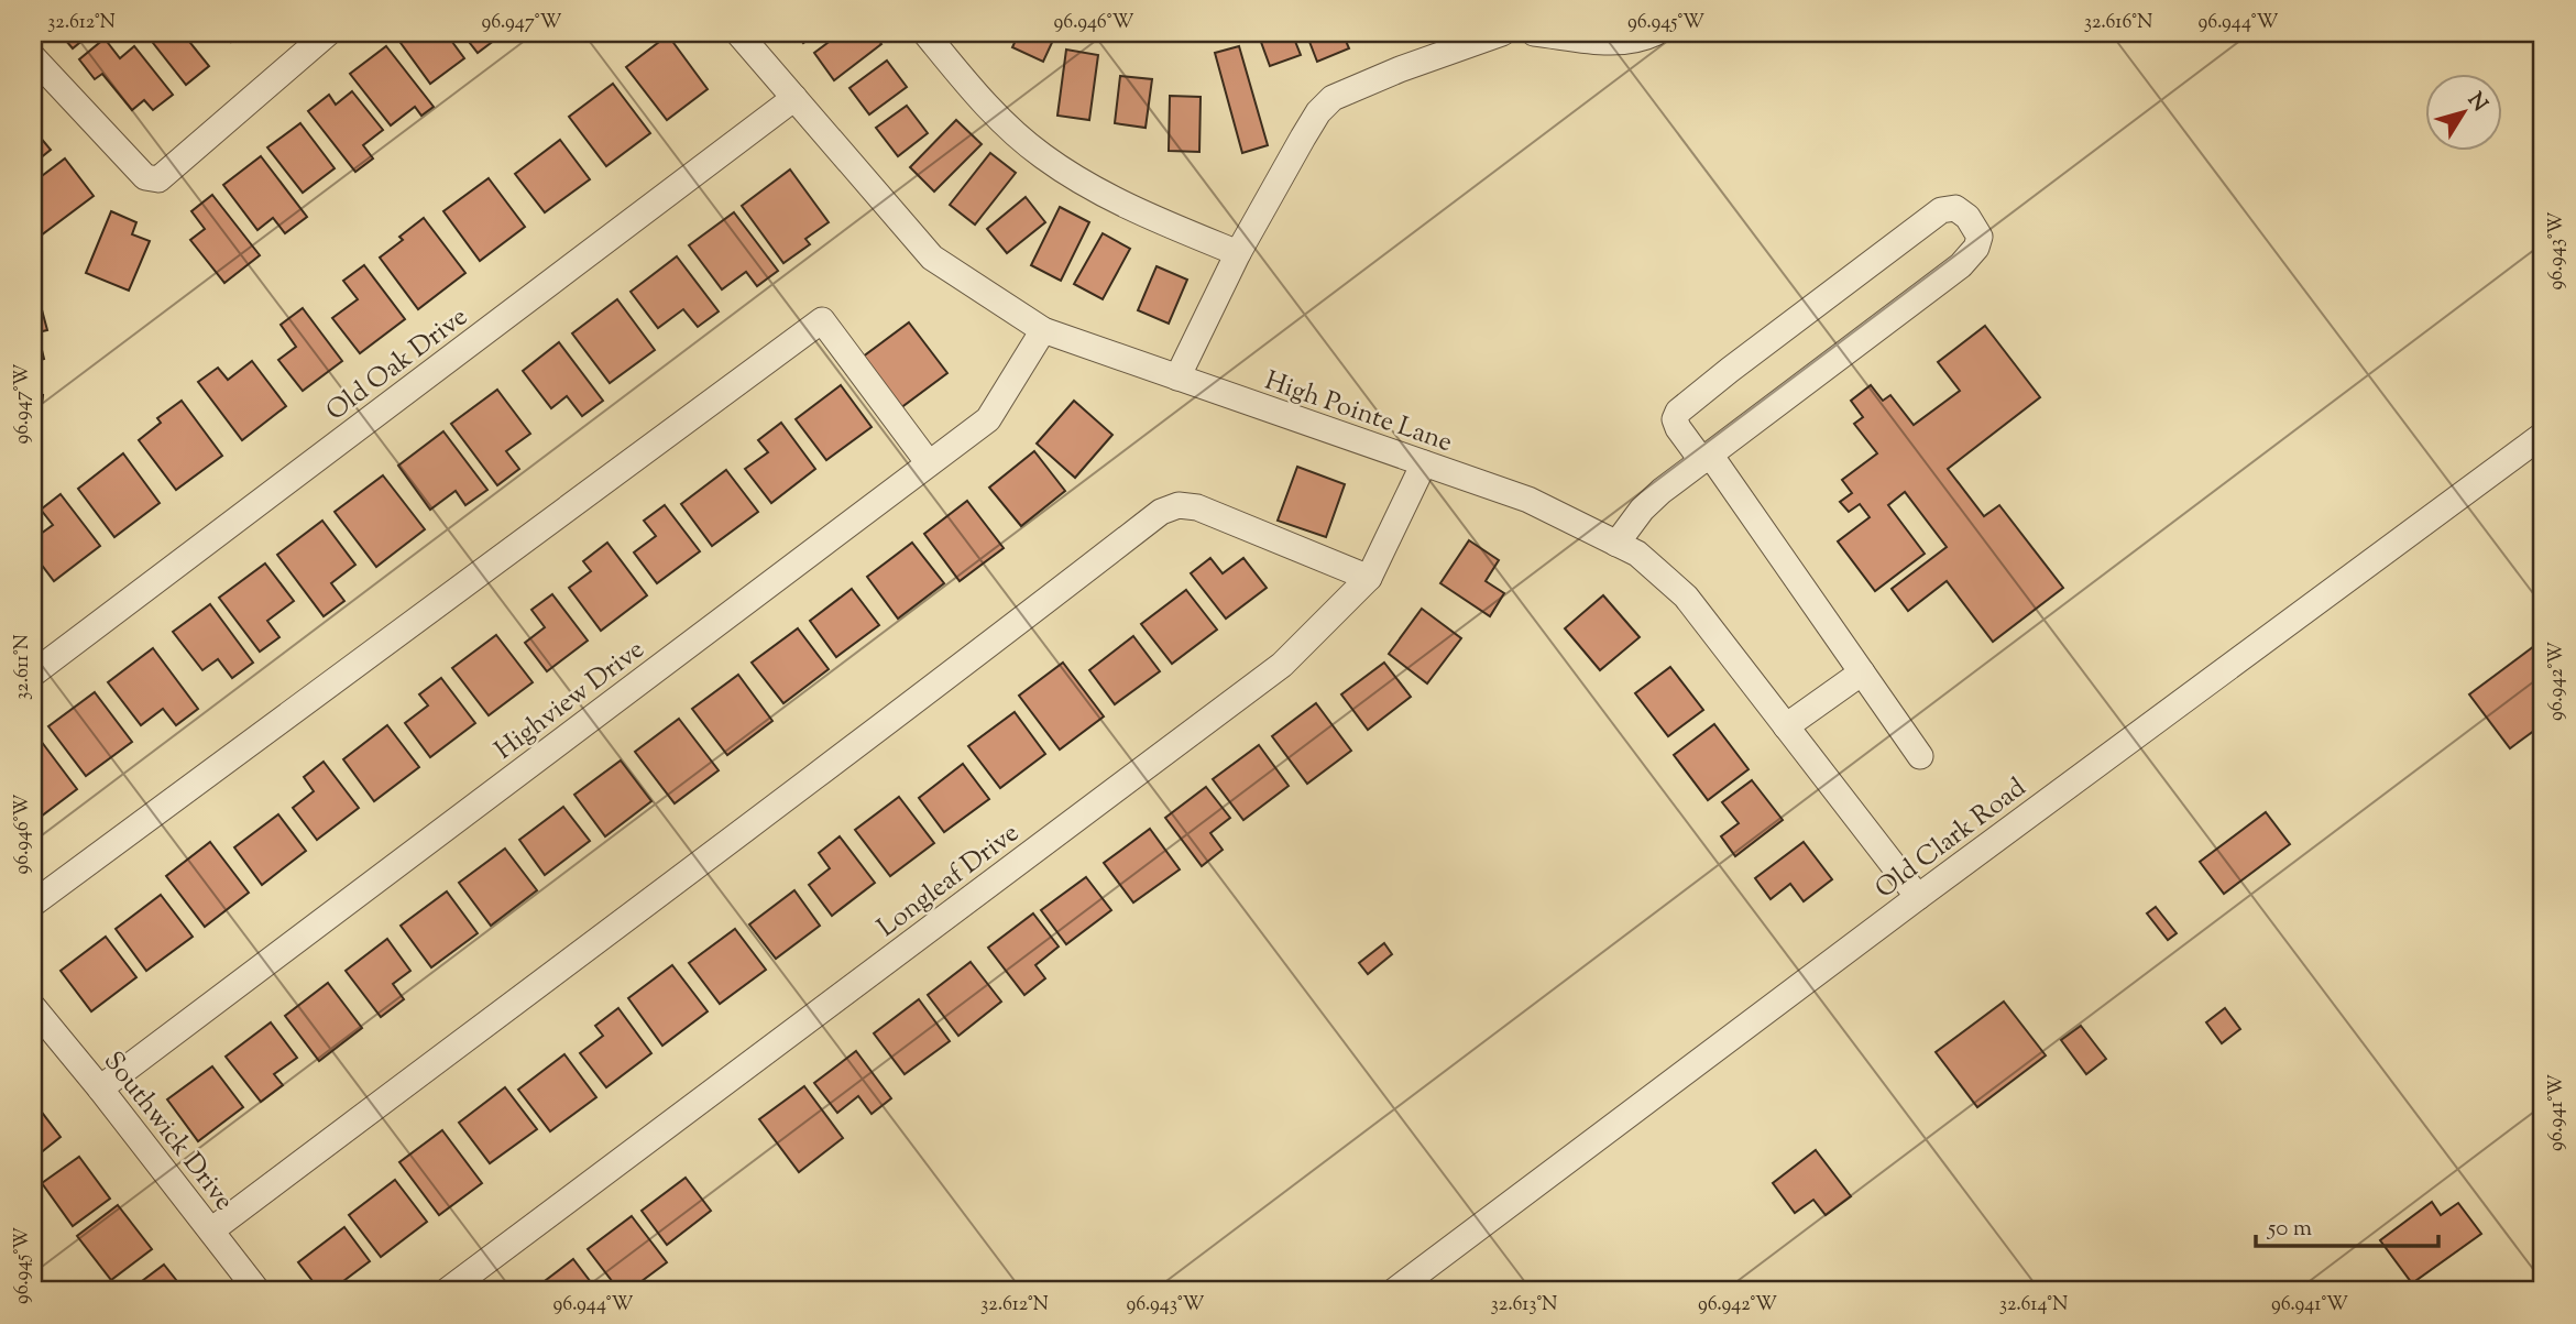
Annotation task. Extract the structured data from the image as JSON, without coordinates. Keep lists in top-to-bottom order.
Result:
{
  "streets": {
    "street": [
      "Old Oak Drive",
      "High Pointe Lane",
      "Highview Drive",
      "Old Clark Road",
      "Longleaf Drive",
      "Southwick Drive"
    ]
  },
  "crossings": [
    ["Old Oak Drive", "High Pointe Lane"],
    ["High Pointe Lane", "Highview Drive"],
    ["High Pointe Lane", "Old Clark Road"],
    ["High Pointe Lane", "Longleaf Drive"],
    ["Highview Drive", "Southwick Drive"]
  ],
  "scale_bar": "50 m",
  "north": "top right",
  "coordinates": [
    "32.612°N",
    "96.947°W",
    "96.946°W",
    "96.945°W",
    "32.616°N",
    "96.944°W",
    "96.943°W",
    "32.611°N",
    "96.942°W",
    "96.941°W",
    "32.613°N",
    "32.614°N"
  ]
}
